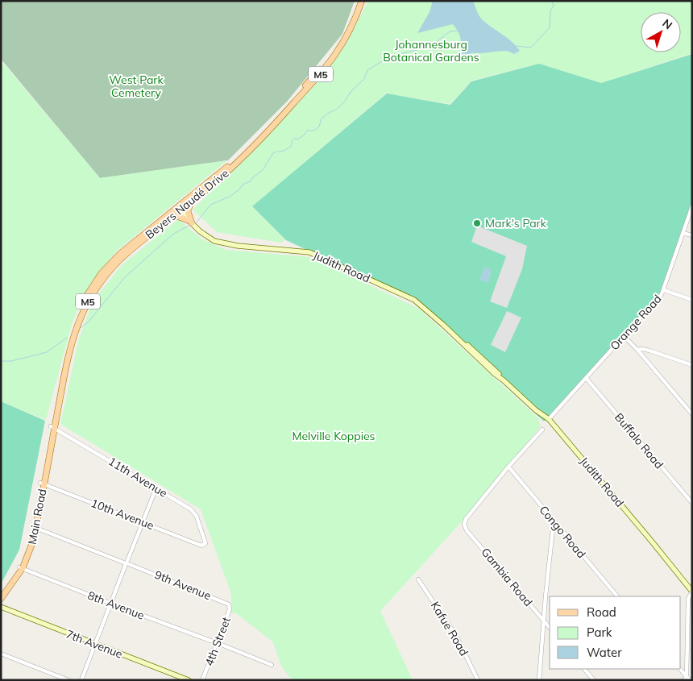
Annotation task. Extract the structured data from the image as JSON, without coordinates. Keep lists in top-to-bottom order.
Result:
{
  "streets": {
    "main road": ["M5", "Beyers Naudé Drive", "Main Road"],
    "street": [
      "Judith Road",
      "Orange Road",
      "Buffalo Road",
      "11th Avenue",
      "10th Avenue",
      "Congo Road",
      "Gambia Road",
      "9th Avenue",
      "8th Avenue",
      "Kafue Road",
      "4th Street",
      "7th Avenue"
    ]
  },
  "crossings": [
    ["Beyers Naudé Drive", "Judith Road"],
    ["Beyers Naudé Drive", "11th Avenue"],
    ["Beyers Naudé Drive", "Main Road"],
    ["Judith Road", "Orange Road"],
    ["Orange Road", "Buffalo Road"],
    ["11th Avenue", "10th Avenue"],
    ["11th Avenue", "Main Road"],
    ["10th Avenue", "Main Road"],
    ["Main Road", "9th Avenue"],
    ["Main Road", "8th Avenue"],
    ["Congo Road", "Gambia Road"],
    ["9th Avenue", "4th Street"]
  ],
  "parks": ["Johannesburg Botanical Gardens", "West Park Cemetery", "Melville Koppies"],
  "places": ["Mark's Park"],
  "legend": ["Road", "Park", "Water"],
  "north": "top right"
}
